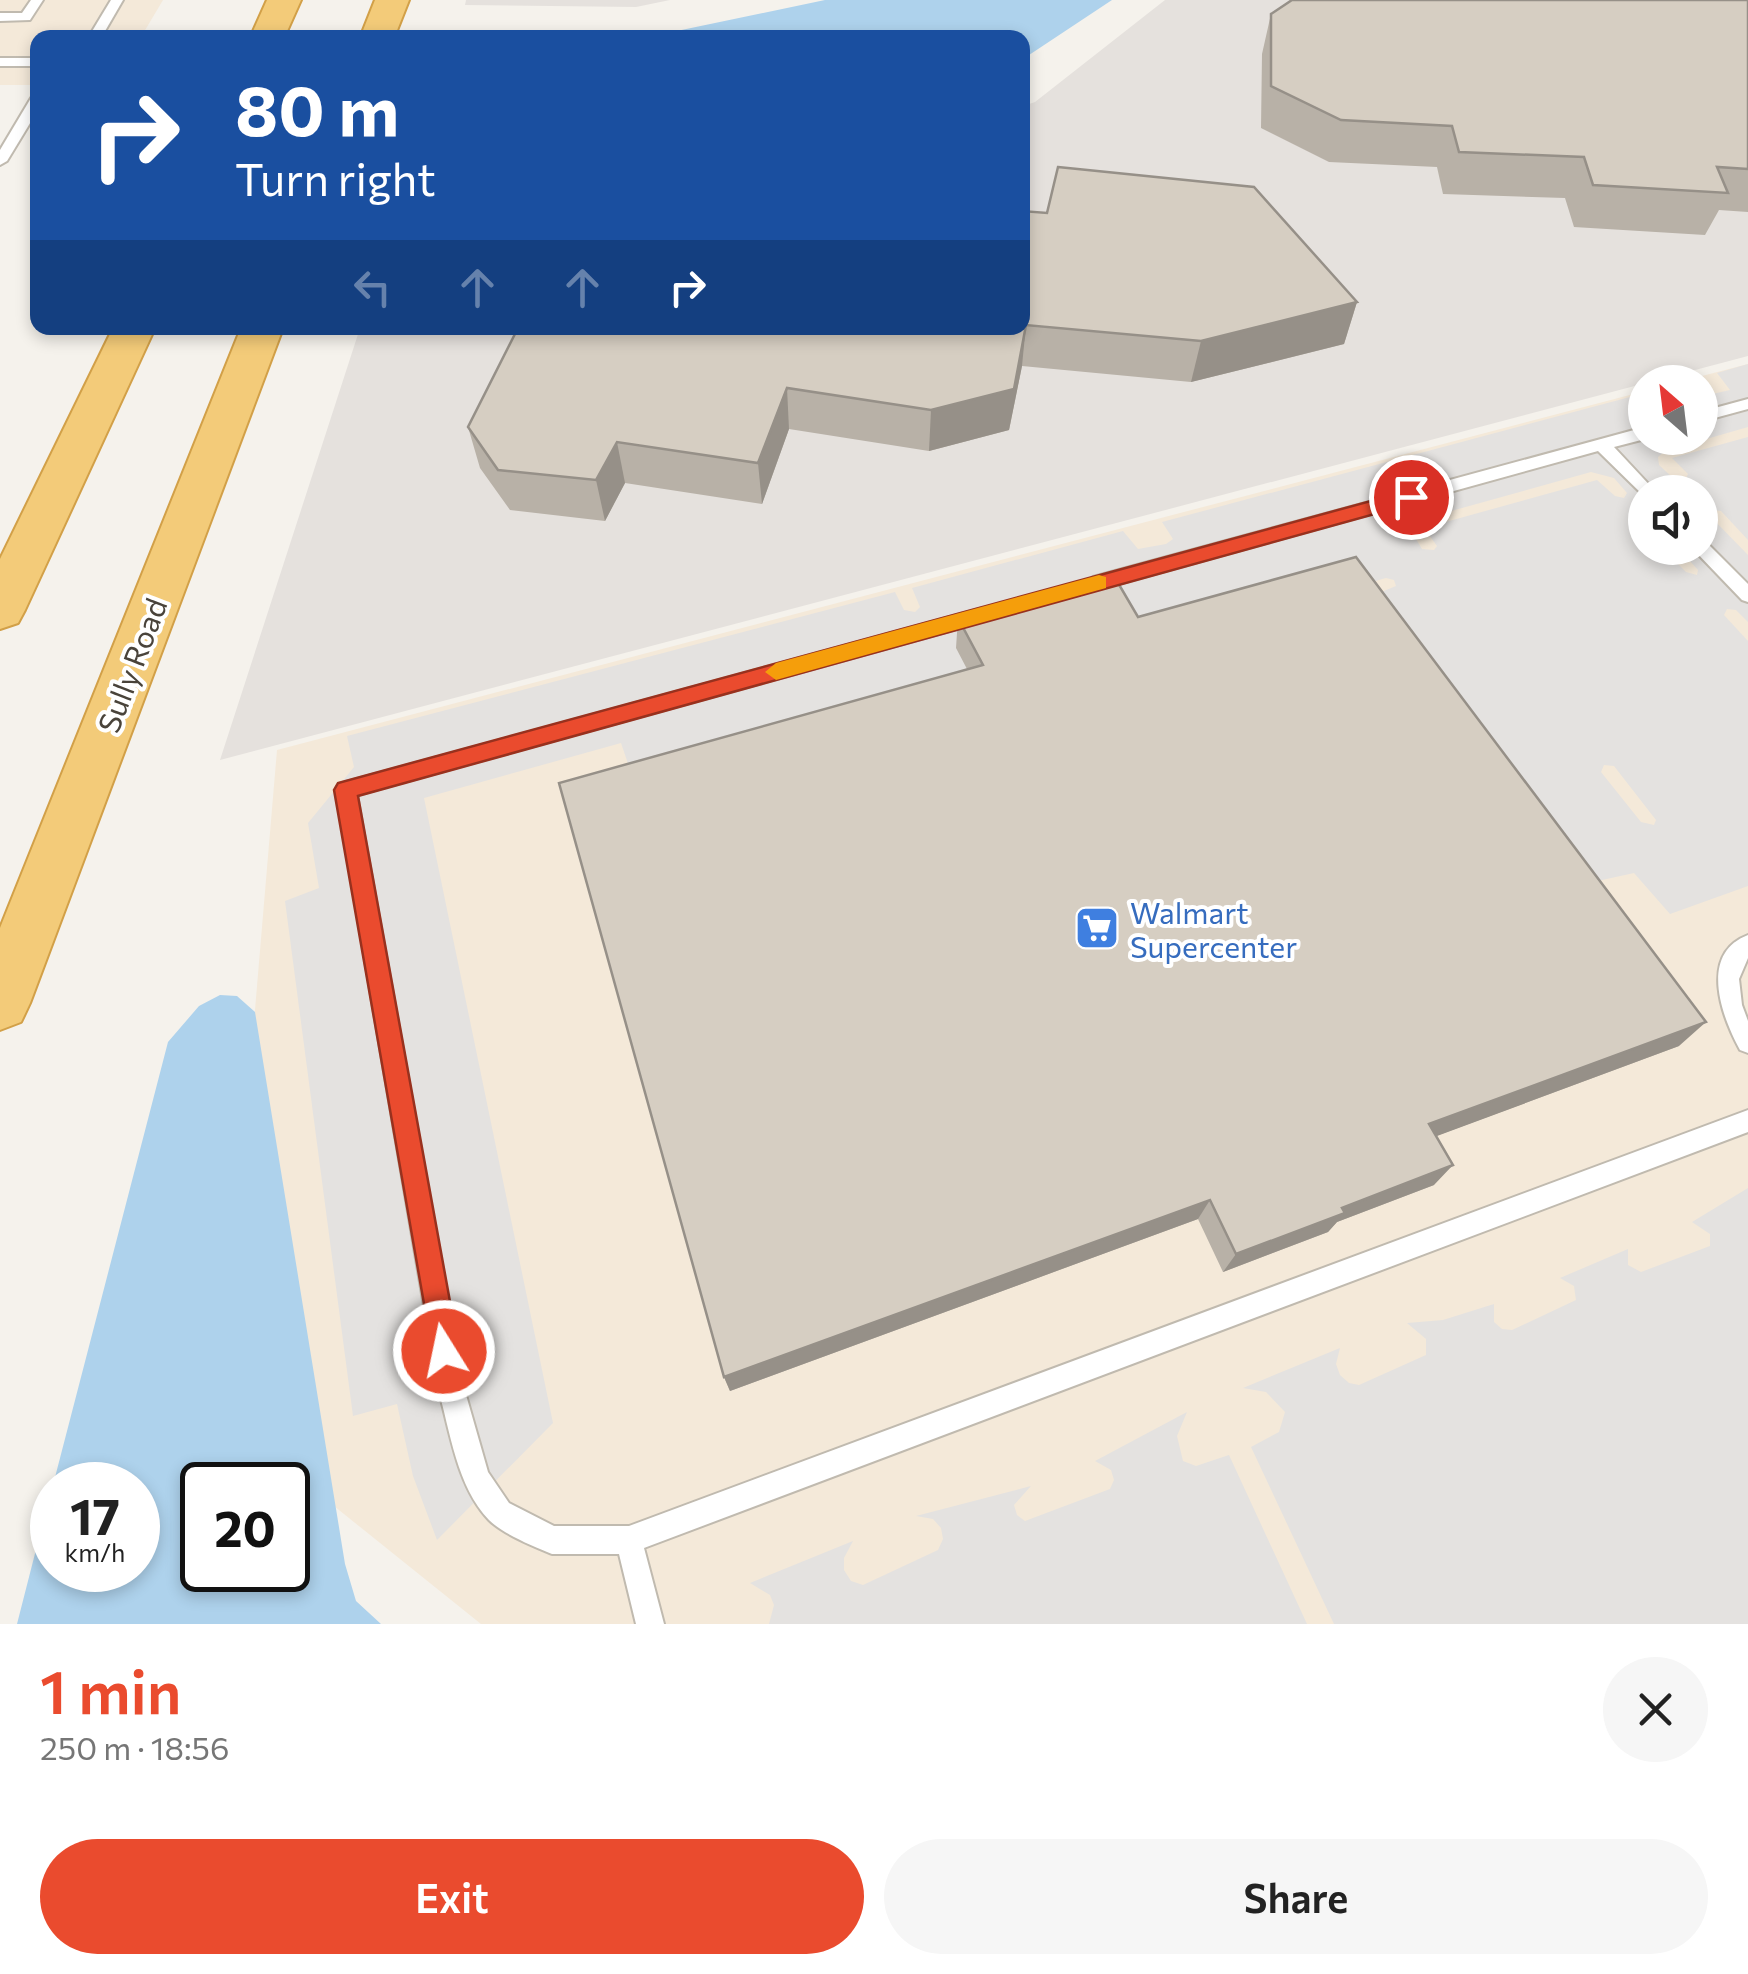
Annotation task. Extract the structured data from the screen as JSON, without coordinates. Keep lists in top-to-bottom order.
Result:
{
  "streets": {
    "highway": ["Sully Road"]
  },
  "places": {
    "supermarket": ["Walmart Supercenter"]
  },
  "north": "top left",
  "page": {
    "turn": ["80 m", "Turn right"],
    "speed": "17 km/h",
    "limit": "20",
    "heading": ["1 min", "250 m · 18:56"],
    "buttons": ["Exit", "Share"]
  }
}
